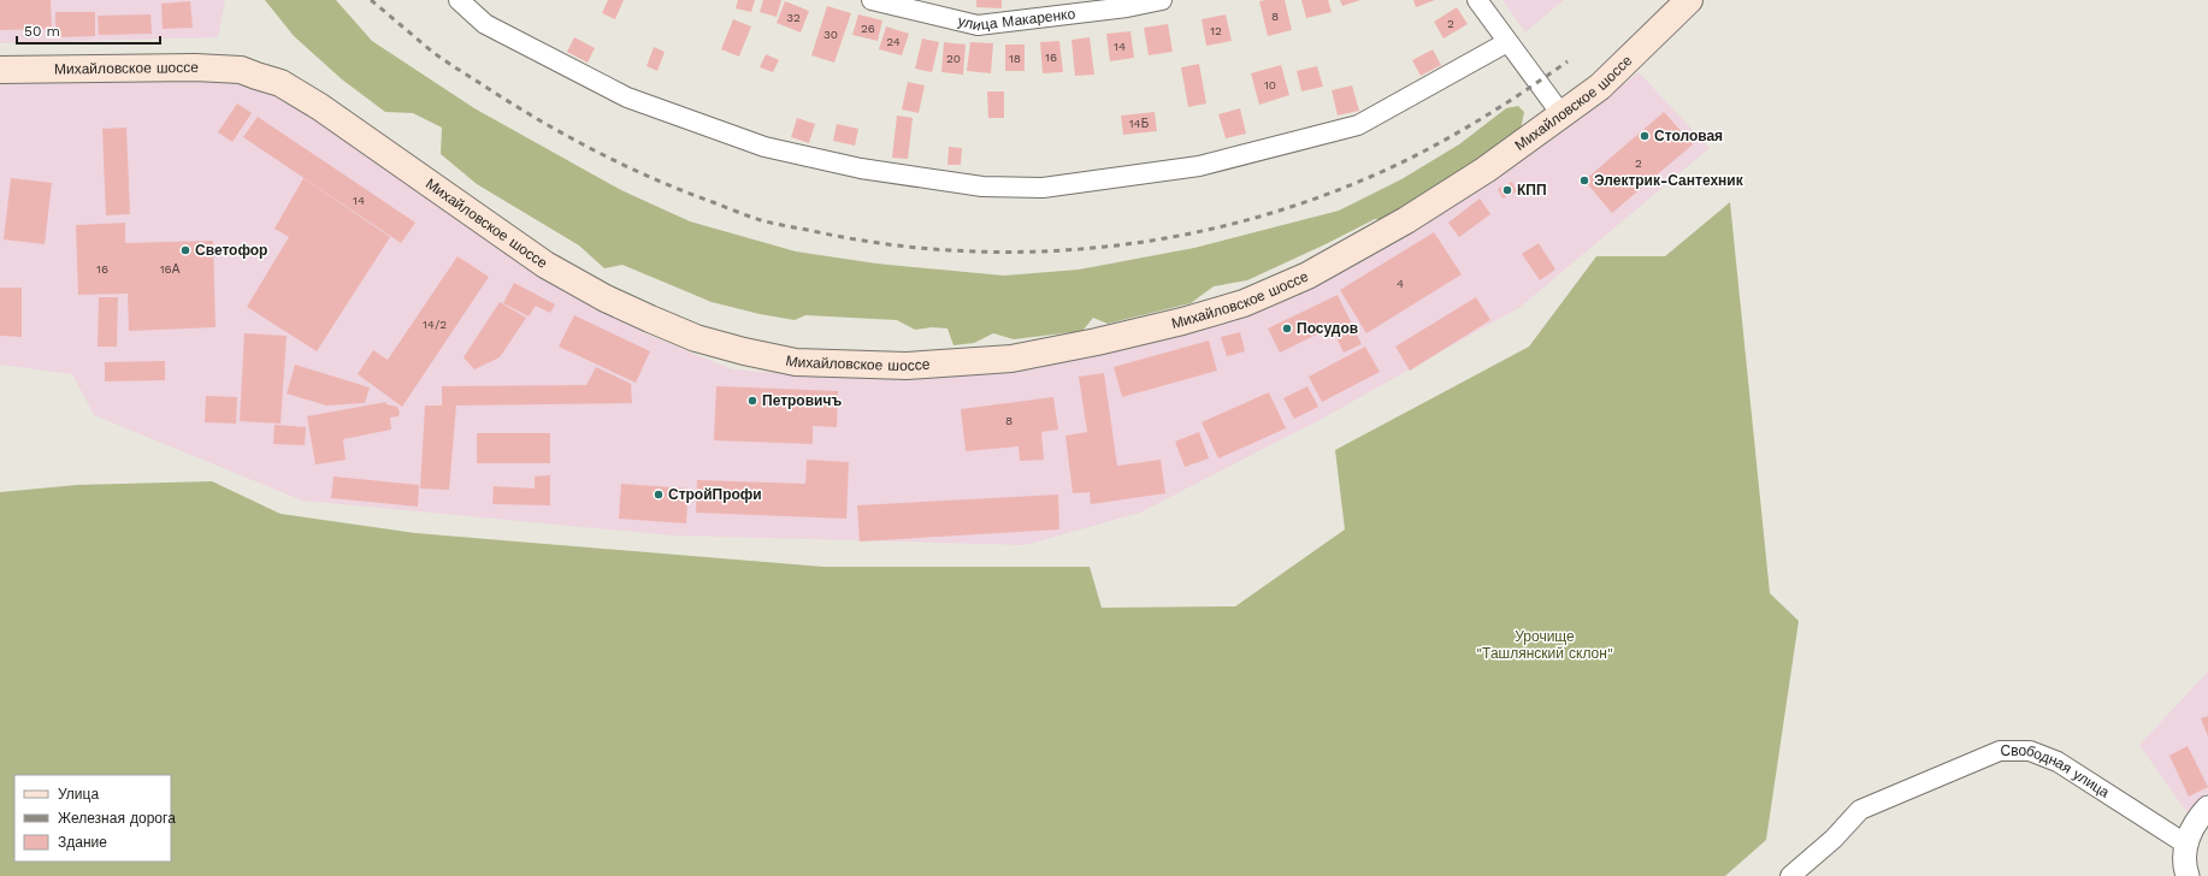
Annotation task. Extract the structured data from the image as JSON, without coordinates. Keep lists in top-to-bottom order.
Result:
{
  "streets": {
    "main road": ["Михайловское шоссе"],
    "street": ["улица Макаренко", "Свободная улица"]
  },
  "parks": ["Урочище \"Ташлянский склон\""],
  "places": [
    "Столовая",
    "Электрик-Сантехник",
    "КПП",
    "Светофор",
    "Посудов",
    "Петровичъ",
    "СтройПрофи"
  ],
  "house_numbers": [
    "8",
    "32",
    "2",
    "26",
    "12",
    "30",
    "24",
    "14",
    "16",
    "20",
    "18",
    "10",
    "14Б",
    "2",
    "14",
    "16",
    "16А",
    "4",
    "14/2",
    "8"
  ],
  "legend": ["Улица", "Железная дорога", "Здание"],
  "scale_bar": "50 m"
}
